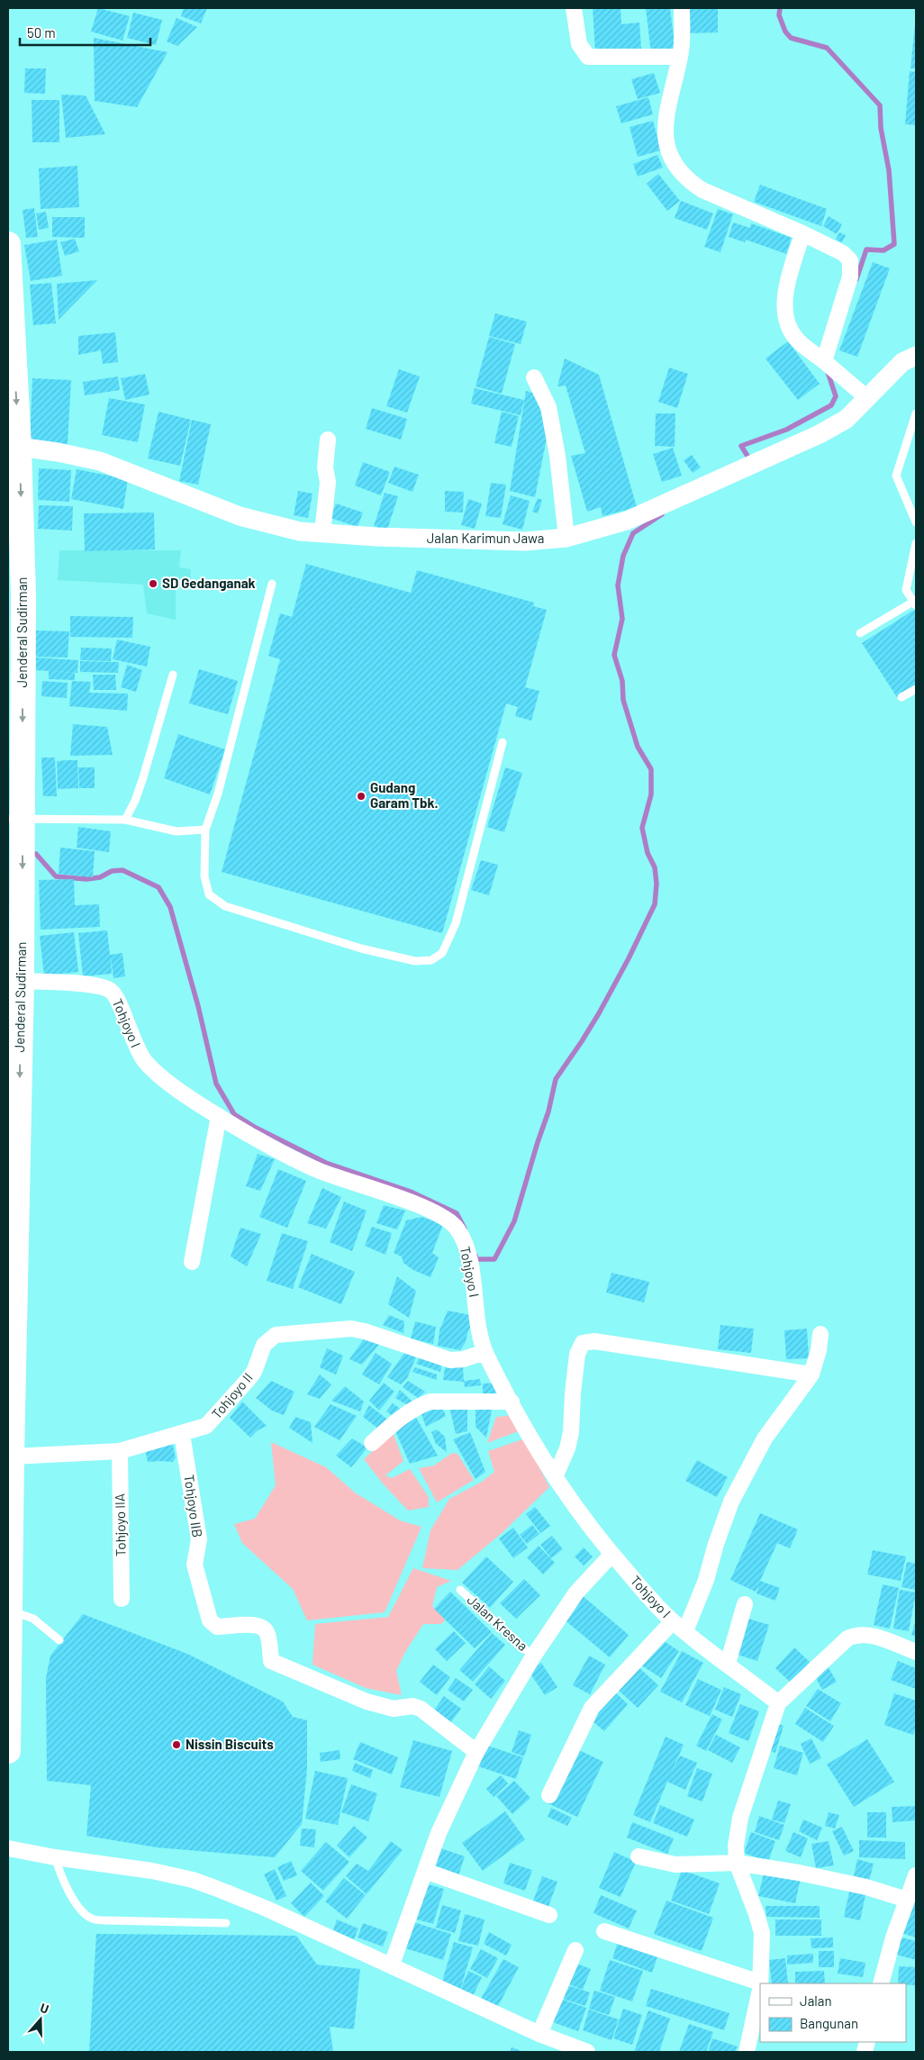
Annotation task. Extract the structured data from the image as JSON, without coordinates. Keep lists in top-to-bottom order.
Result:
{
  "streets": {
    "highway": ["Jenderal Sudirman"],
    "street": [
      "Jalan Karimun Jawa",
      "Tohjoyo I",
      "Tohjoyo II",
      "Tohjoyo IIB",
      "Tohjoyo IIA"
    ],
    "lane": ["Jalan Kresna"]
  },
  "crossings": [
    ["Jalan Karimun Jawa", "Jenderal Sudirman"],
    ["Jenderal Sudirman", "Tohjoyo I"],
    ["Jenderal Sudirman", "Tohjoyo II"],
    ["Tohjoyo I", "Tohjoyo II"],
    ["Tohjoyo II", "Tohjoyo IIB"],
    ["Tohjoyo II", "Tohjoyo IIA"]
  ],
  "one_way": ["Jenderal Sudirman"],
  "places": ["SD Gedanganak", "Gudang Garam Tbk.", "Nissin Biscuits"],
  "legend": ["Jalan", "Bangunan"],
  "scale_bar": "50 m",
  "north": "top"
}
